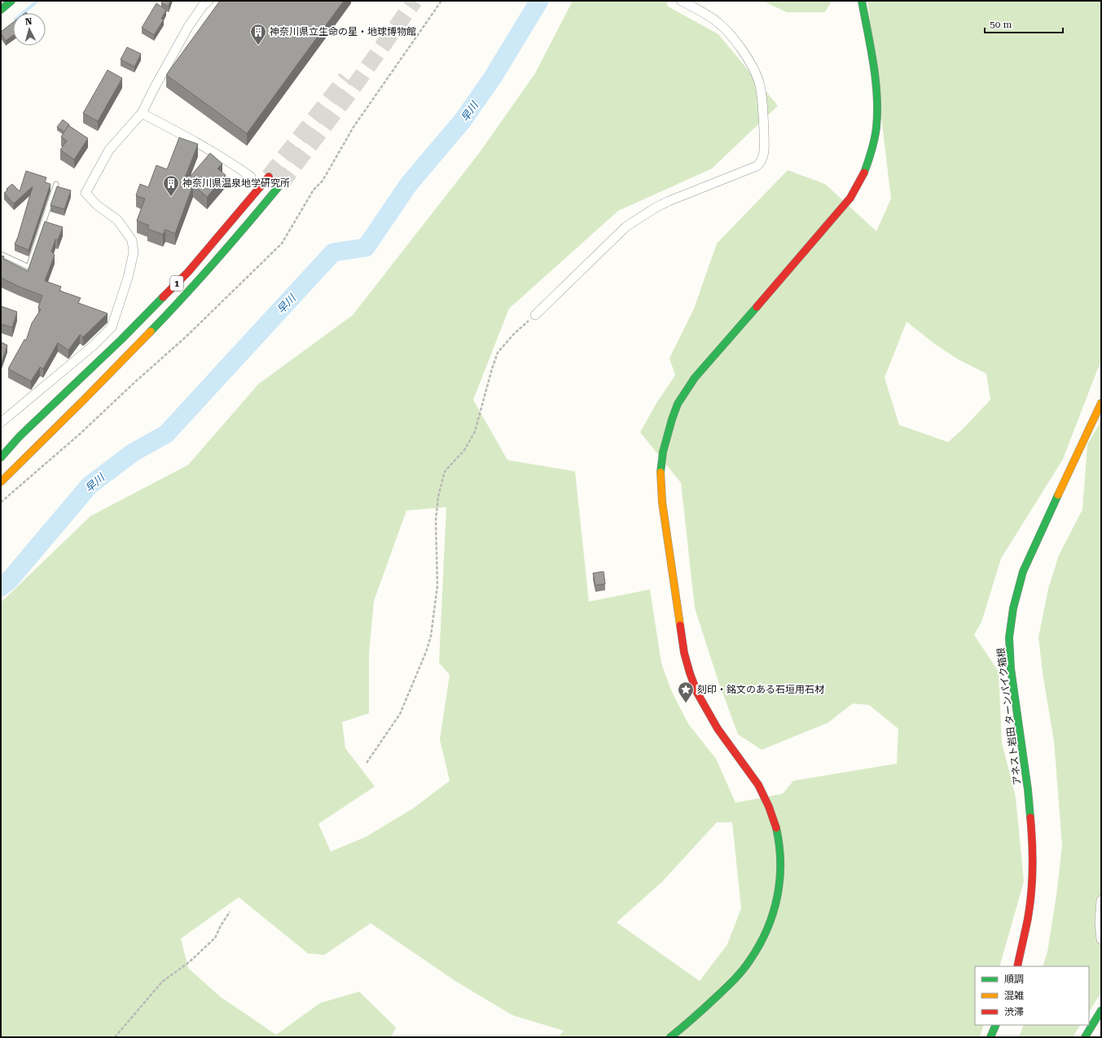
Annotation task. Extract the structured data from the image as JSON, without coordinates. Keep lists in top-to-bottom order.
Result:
{
  "streets": {
    "main road": ["1", "アネスト岩田 ターンパイク箱根"]
  },
  "water": ["早川"],
  "places": {
    "building": ["神奈川県立生命の星・地球博物館", "神奈川県温泉地学研究所"],
    "place": ["刻印・銘文のある石垣用石材"]
  },
  "legend": ["順調", "混雑", "渋滞"],
  "scale_bar": "50 m",
  "north": "top"
}
